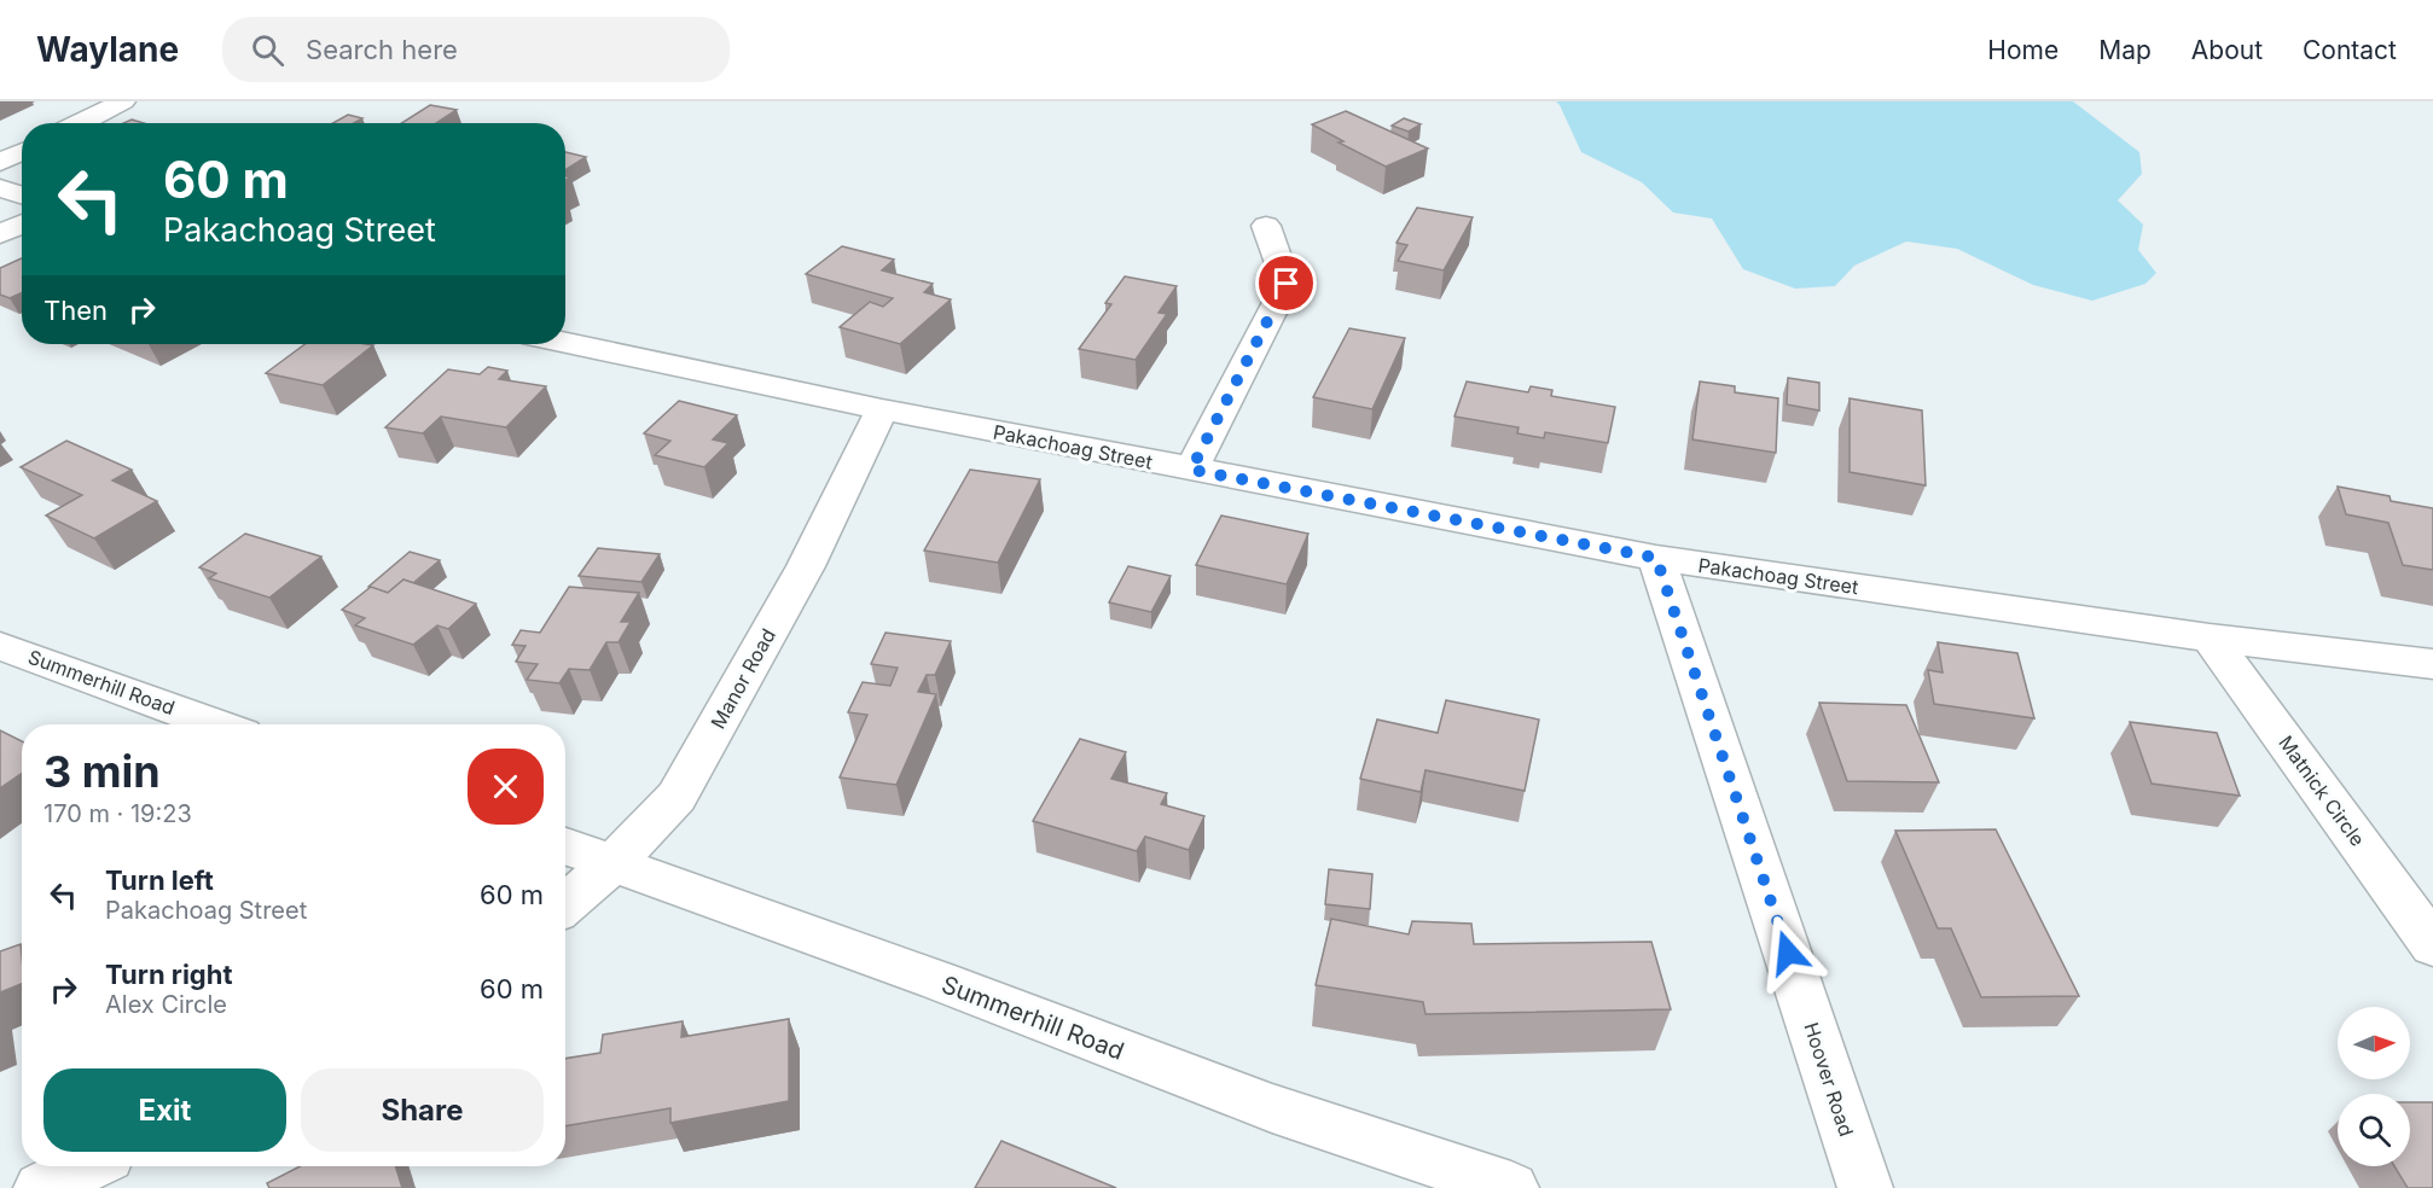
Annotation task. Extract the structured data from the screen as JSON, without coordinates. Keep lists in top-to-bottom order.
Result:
{
  "streets": {
    "street": [
      "Pakachoag Street",
      "Manor Road",
      "Summerhill Road",
      "Matnick Circle",
      "Hoover Road"
    ]
  },
  "crossings": [
    ["Pakachoag Street", "Manor Road"],
    ["Pakachoag Street", "Matnick Circle"],
    ["Pakachoag Street", "Hoover Road"],
    ["Manor Road", "Summerhill Road"]
  ],
  "north": "right",
  "page": {
    "header": "Waylane",
    "search": "Search here",
    "nav": [
      "Home",
      "Map",
      "About",
      "Contact"
    ],
    "turn": ["60 m", "Pakachoag Street"],
    "then": "Then",
    "heading": ["3 min", "170 m · 19:23"],
    "list": [
      {
        "name": "Turn left",
        "note": "Pakachoag Street",
        "value": "60 m"
      },
      {
        "name": "Turn right",
        "note": "Alex Circle",
        "value": "60 m"
      }
    ],
    "buttons": ["Exit", "Share"]
  }
}
